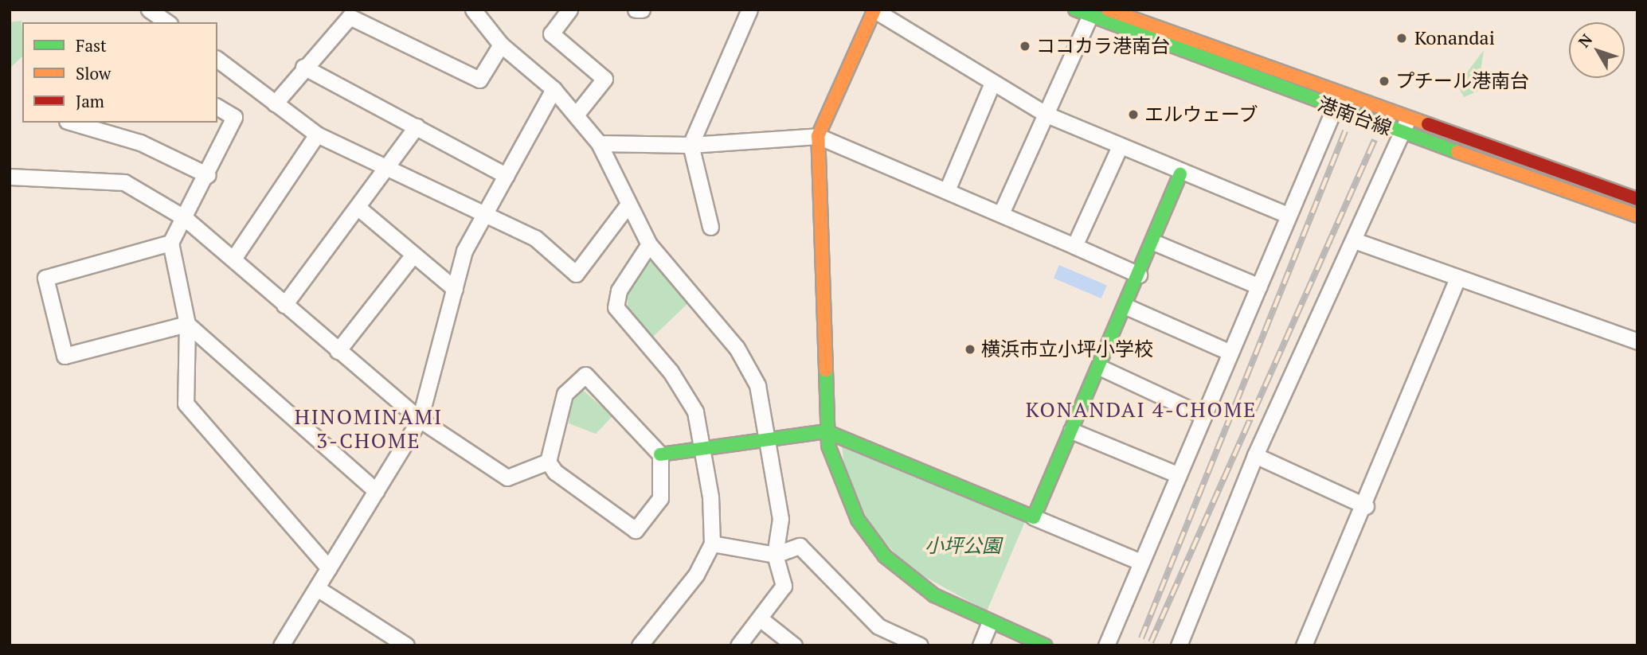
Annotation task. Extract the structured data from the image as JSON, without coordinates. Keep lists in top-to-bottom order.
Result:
{
  "streets": {
    "street": ["港南台線"]
  },
  "districts": ["KONANDAI 4-CHOME", "HINOMINAMI 3-CHOME"],
  "parks": ["小坪公園"],
  "places": [
    "Konandai",
    "ココカラ港南台",
    "プチール港南台",
    "エルウェーブ",
    "横浜市立小坪小学校"
  ],
  "legend": ["Fast", "Slow", "Jam"],
  "north": "top left"
}
